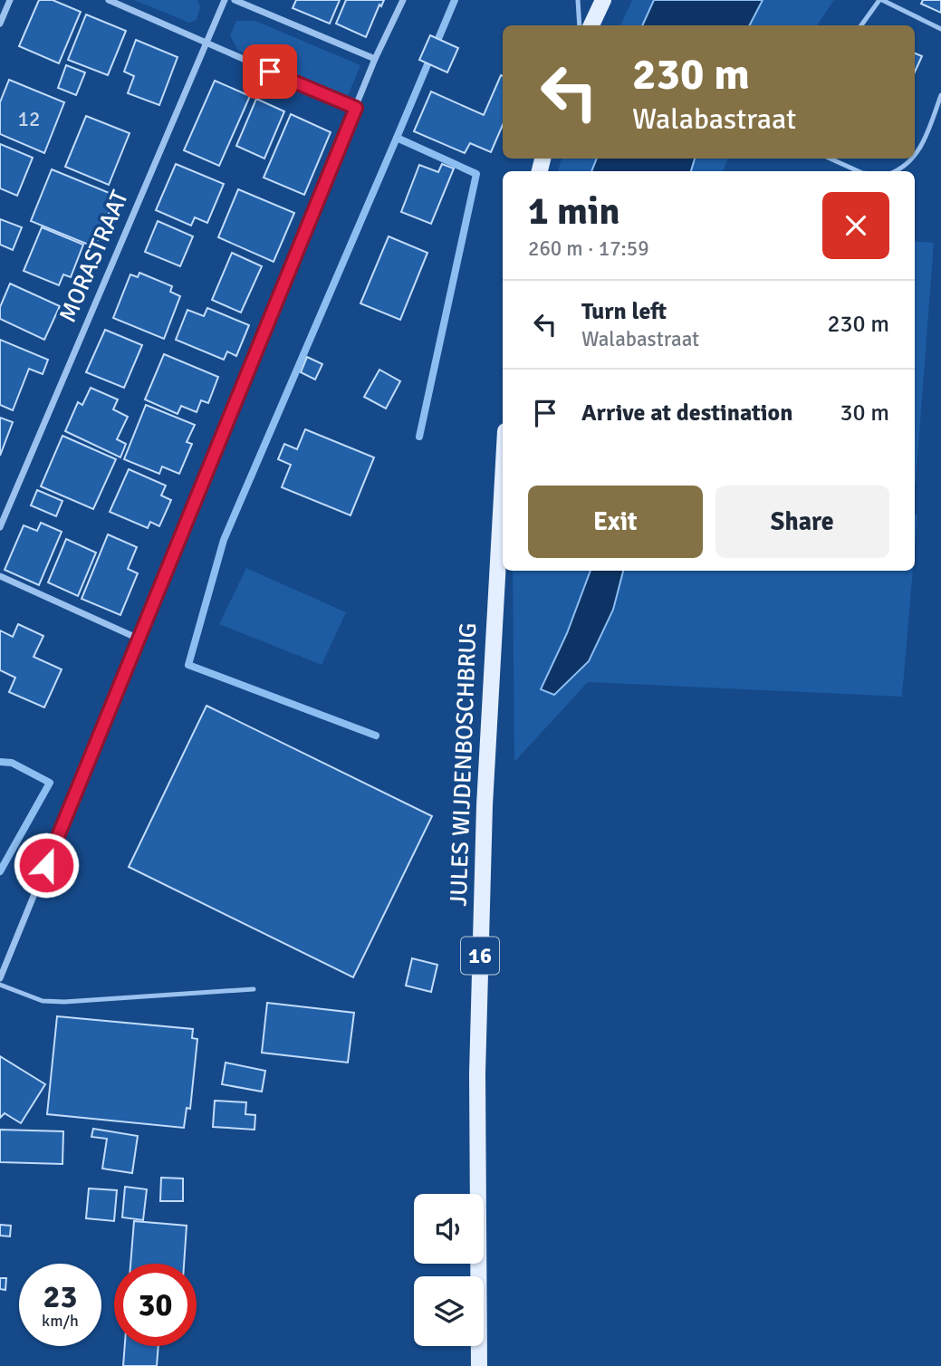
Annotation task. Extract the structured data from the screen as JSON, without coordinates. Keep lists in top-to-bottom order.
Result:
{
  "streets": {
    "main road": ["JULES WIJDENBOSCHBRUG", "16"],
    "street": ["MORASTRAAT"]
  },
  "house_numbers": ["12"],
  "page": {
    "turn": ["230 m", "Walabastraat"],
    "heading": ["1 min", "260 m · 17:59"],
    "list": [
      {
        "name": "Turn left",
        "note": "Walabastraat",
        "value": "230 m"
      },
      {
        "name": "Arrive at destination",
        "value": "30 m"
      }
    ],
    "buttons": ["Exit", "Share"],
    "speed": "23 km/h",
    "limit": "30"
  }
}
